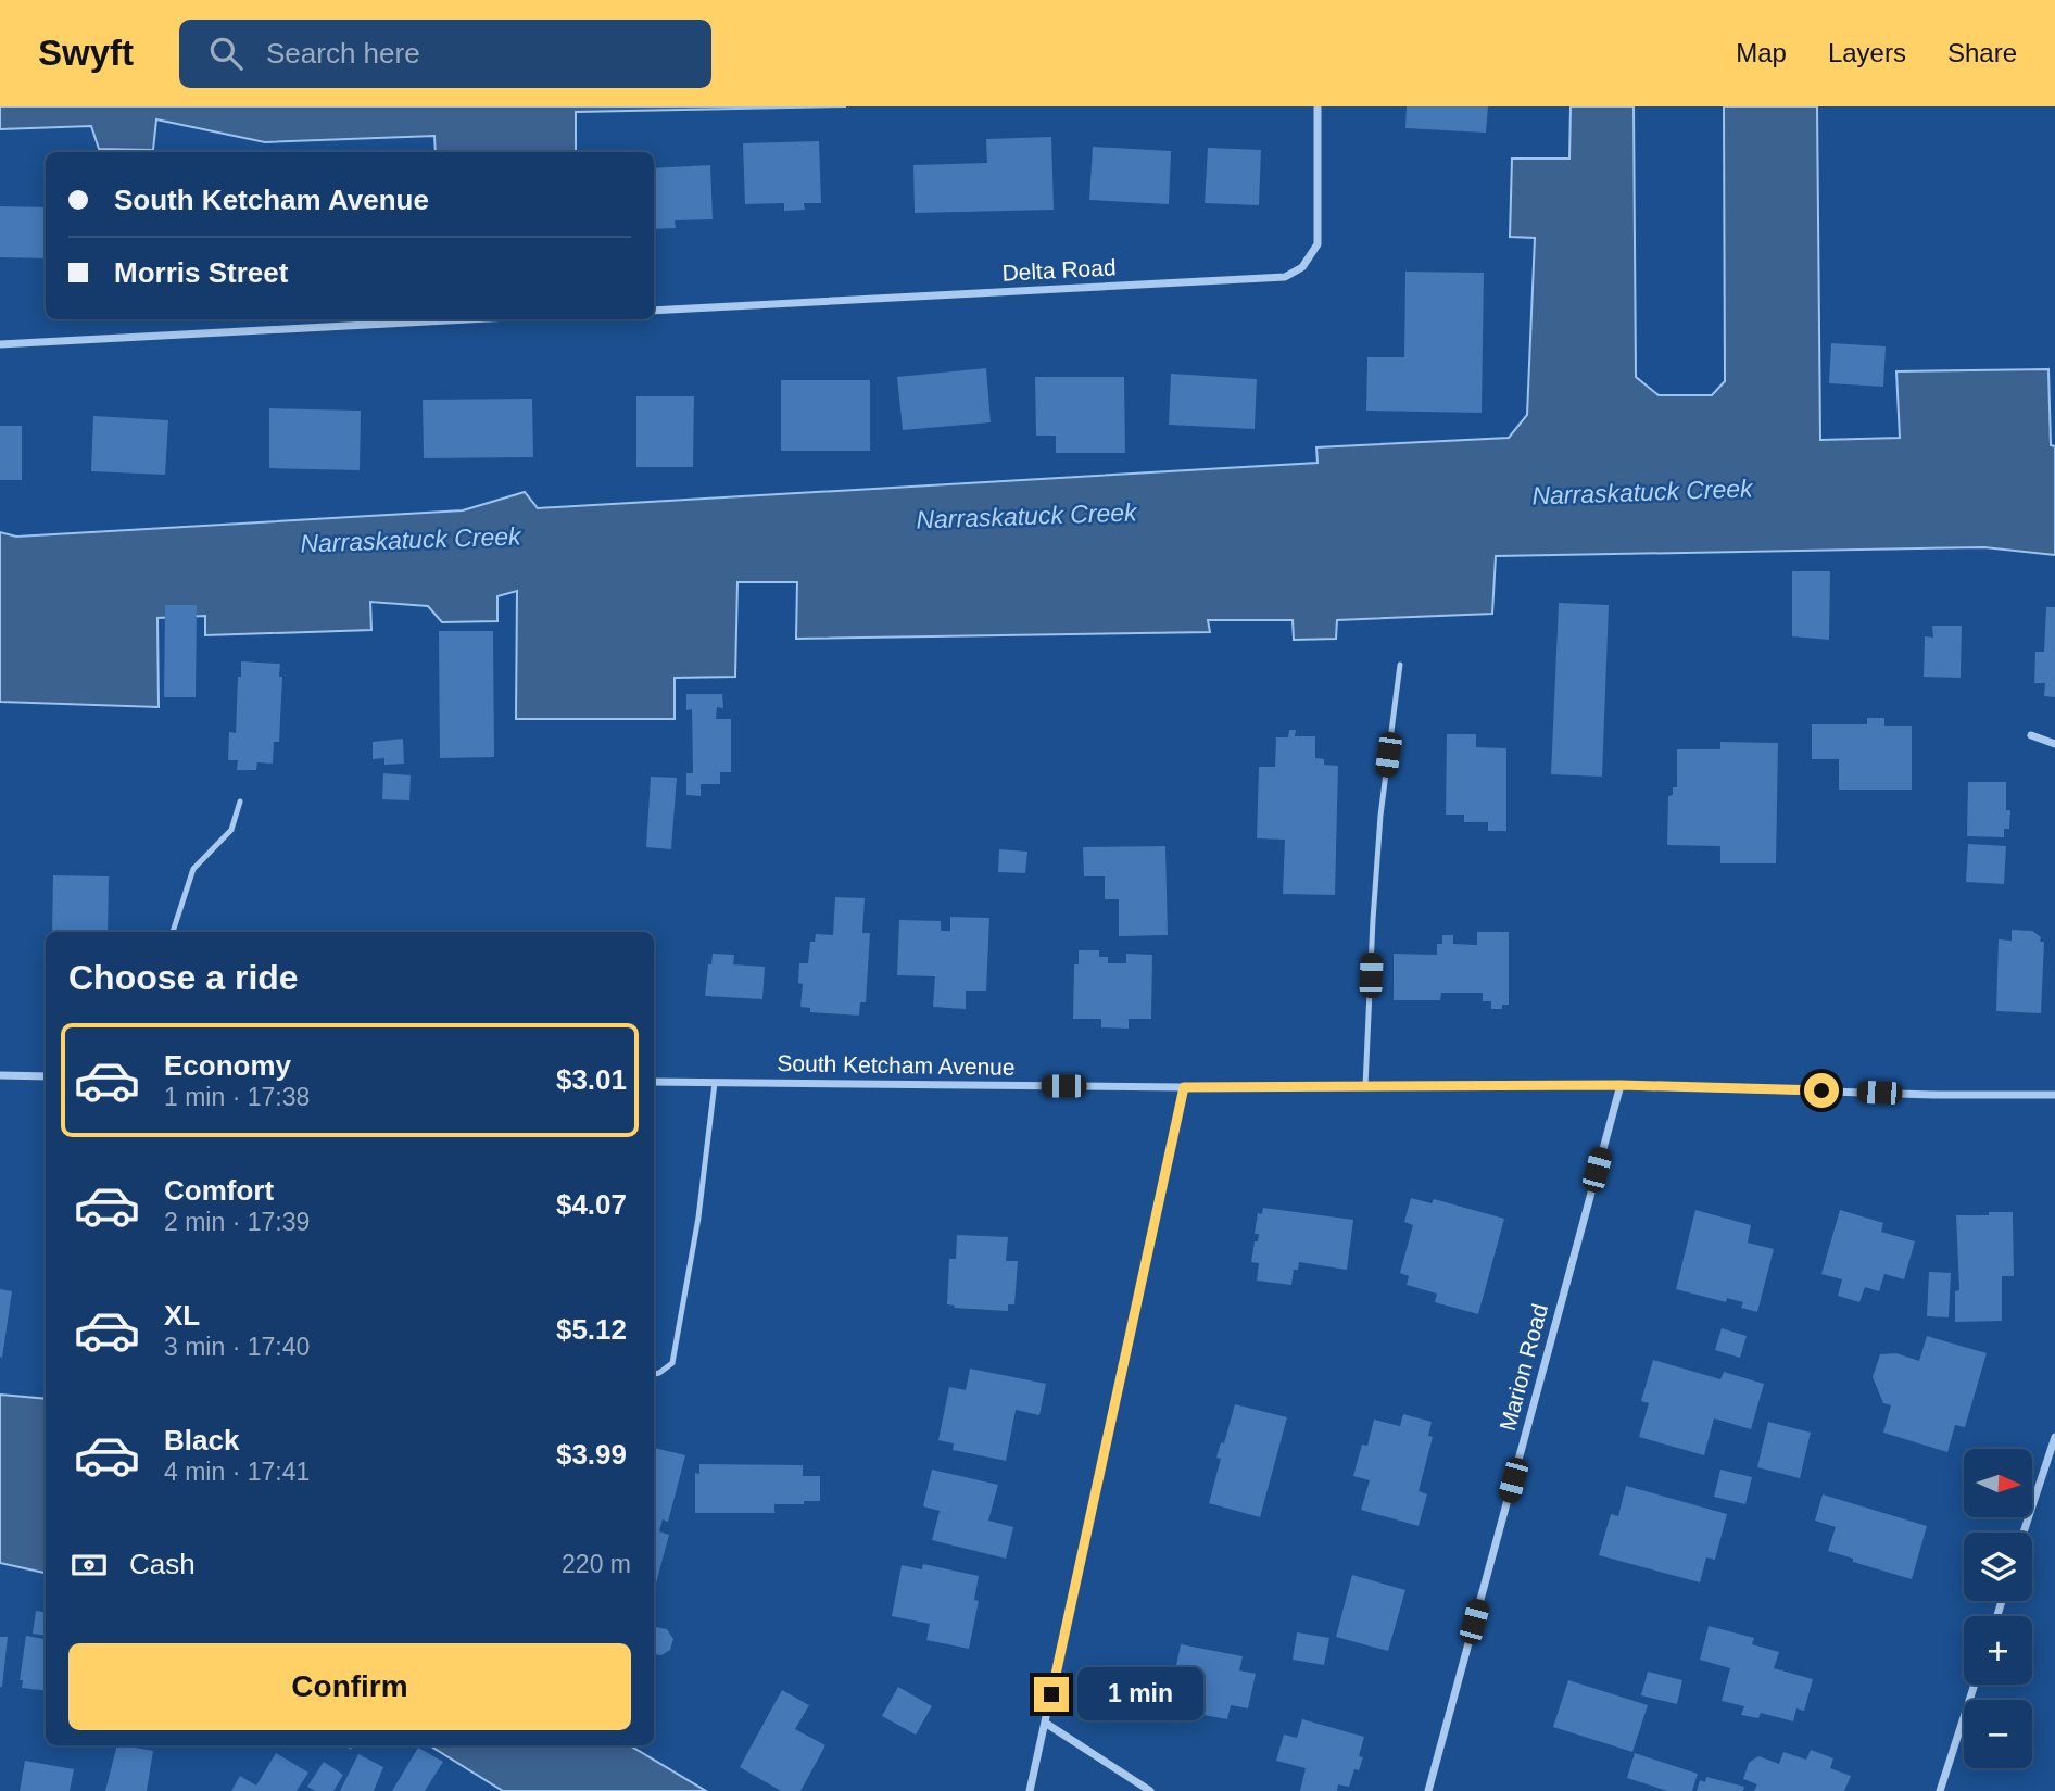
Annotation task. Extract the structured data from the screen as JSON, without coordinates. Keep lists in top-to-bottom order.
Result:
{
  "streets": {
    "street": ["Delta Road", "South Ketcham Avenue", "Marion Road"]
  },
  "crossings": [
    ["South Ketcham Avenue", "Marion Road"]
  ],
  "water": ["Narraskatuck Creek"],
  "north": "right",
  "page": {
    "header": "Swyft",
    "search": "Search here",
    "nav": ["Map", "Layers", "Share"],
    "banner": ["South Ketcham Avenue", "Morris Street"],
    "heading": "Choose a ride",
    "list": [
      {
        "name": "Economy",
        "note": "1 min · 17:38",
        "value": "$3.01"
      },
      {
        "name": "Comfort",
        "note": "2 min · 17:39",
        "value": "$4.07"
      },
      {
        "name": "XL",
        "note": "3 min · 17:40",
        "value": "$5.12"
      },
      {
        "name": "Black",
        "note": "4 min · 17:41",
        "value": "$3.99"
      }
    ],
    "map_buttons": ["+", "−"],
    "pay": ["Cash", "220 m"],
    "buttons": "Confirm",
    "bubble": "1 min"
  }
}
